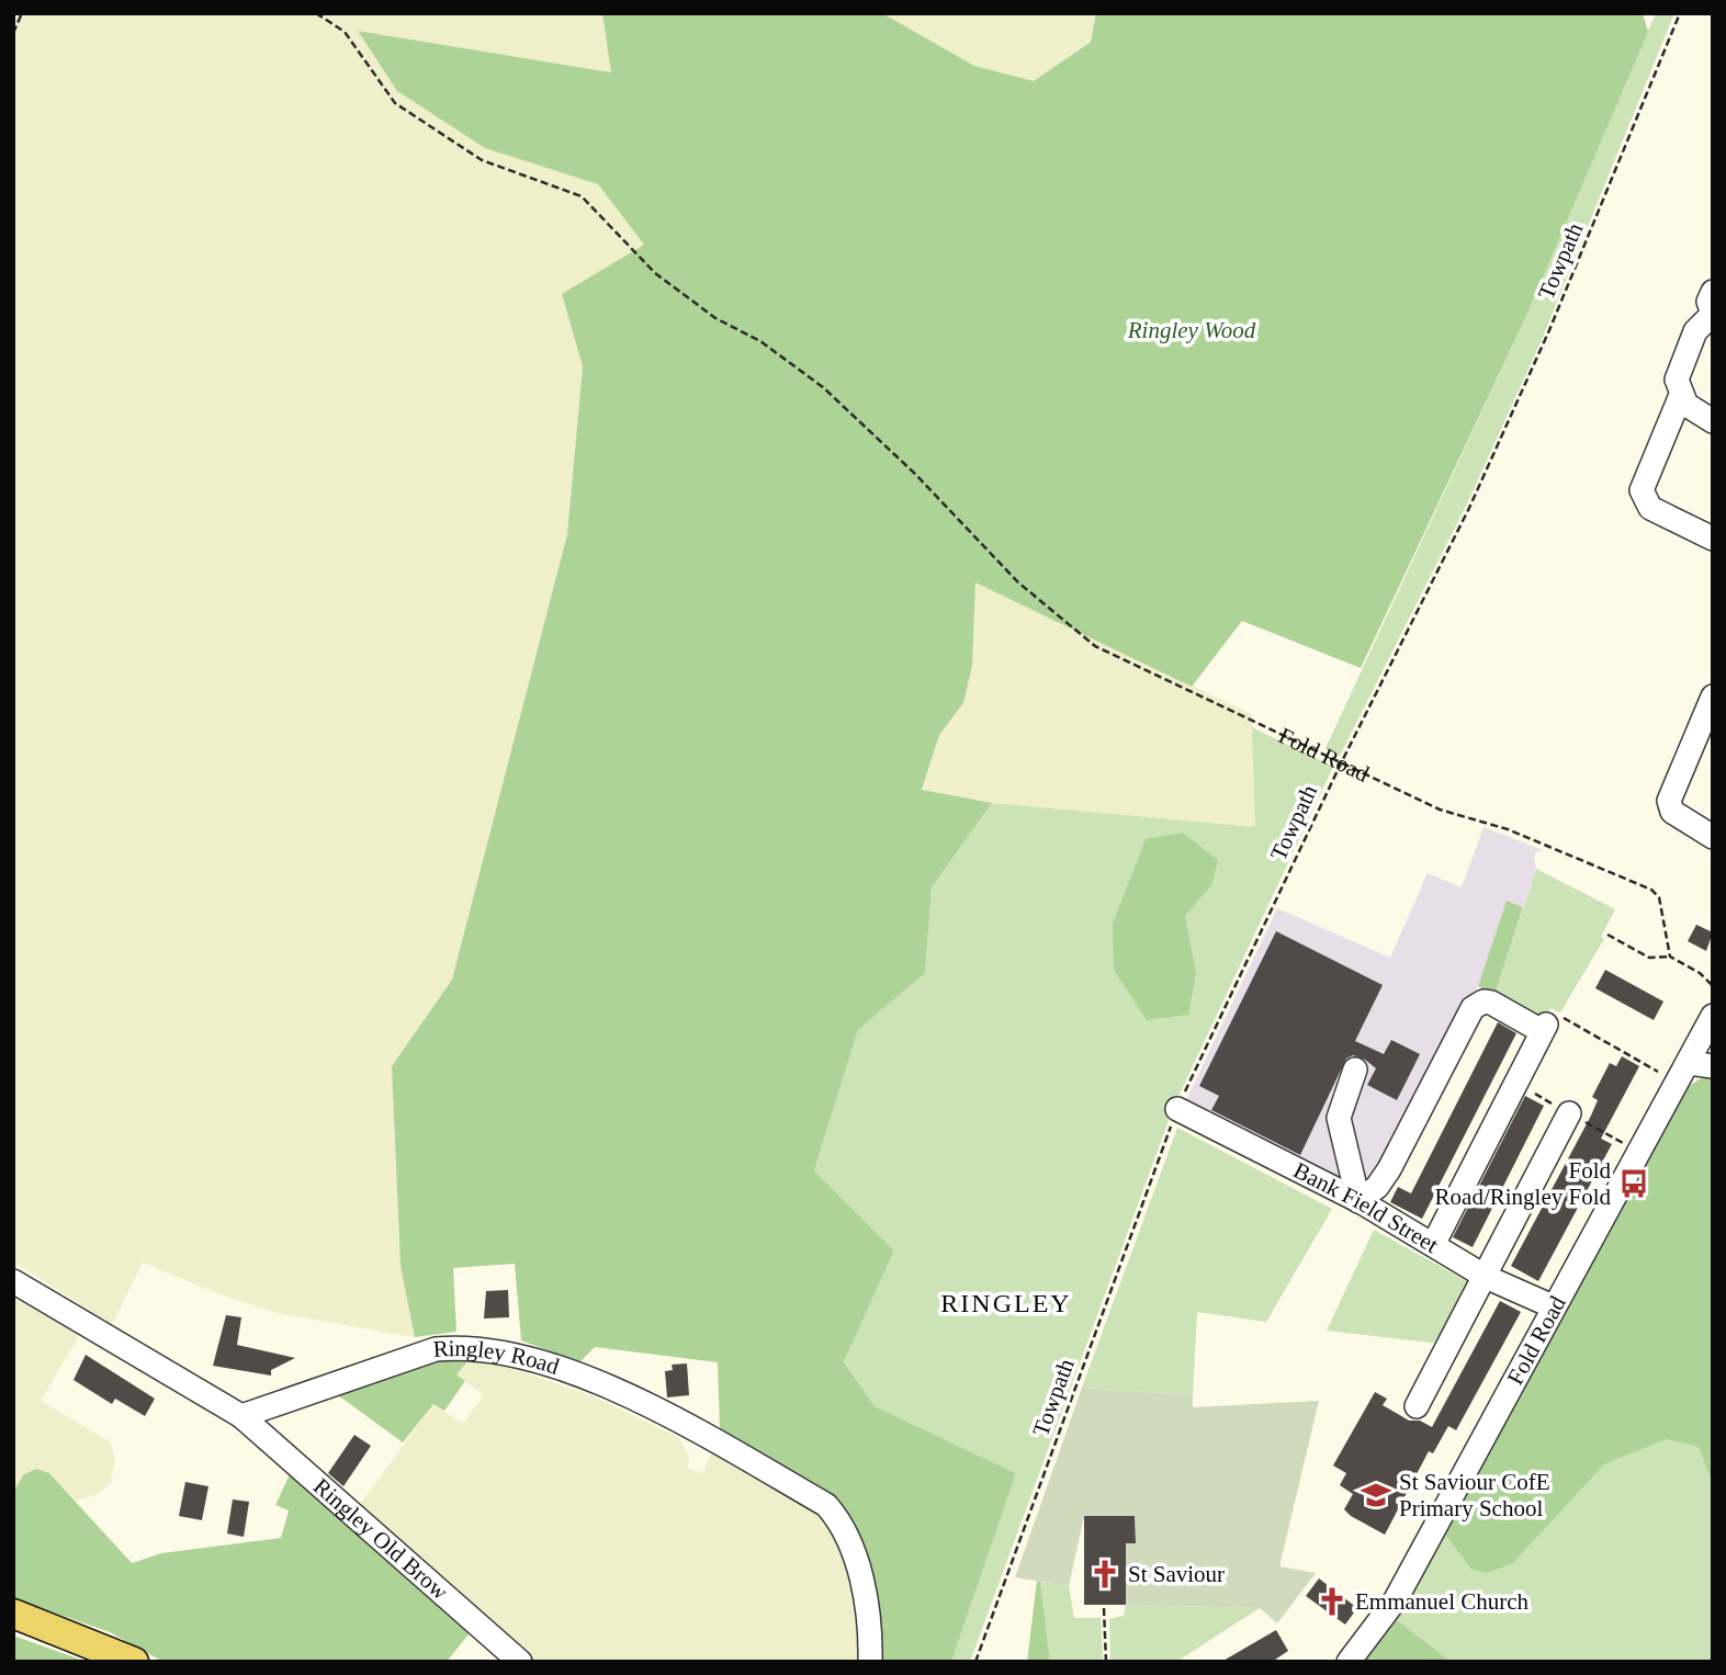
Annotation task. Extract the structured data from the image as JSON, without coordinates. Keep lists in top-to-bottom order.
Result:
{
  "streets": {
    "street": [
      "Fold Road",
      "Bank Field Street",
      "Ringley Road",
      "Ringley Old Brow"
    ],
    "path": ["Towpath"]
  },
  "crossings": [
    ["Towpath", "Fold Road"],
    ["Towpath", "Bank Field Street"],
    ["Fold Road", "Bank Field Street"],
    ["Ringley Road", "Ringley Old Brow"]
  ],
  "districts": ["RINGLEY"],
  "parks": ["Ringley Wood"],
  "places": {
    "bus stop": ["Fold Road/Ringley Fold"],
    "school or university": ["St Saviour CofE Primary School"],
    "church": ["St Saviour", "Emmanuel Church"]
  }
}
